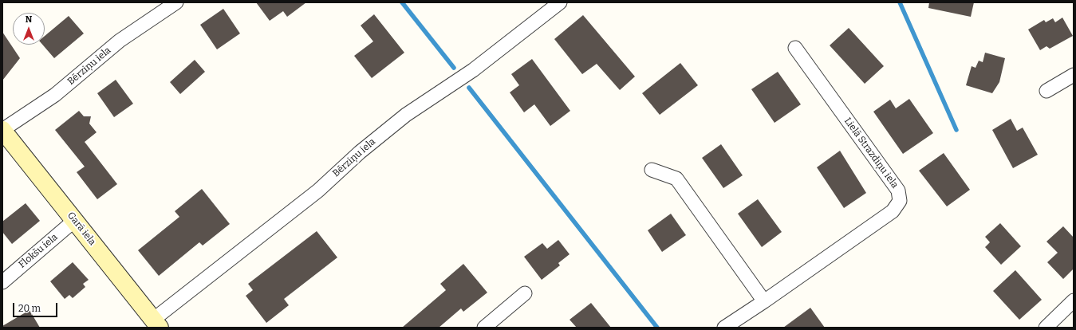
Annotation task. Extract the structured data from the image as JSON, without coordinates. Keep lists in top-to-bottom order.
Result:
{
  "streets": {
    "street": [
      "Bērziņu iela",
      "Lielā Strazdiņu iela",
      "Garā iela",
      "Flokšu iela"
    ]
  },
  "crossings": [
    ["Bērziņu iela", "Garā iela"],
    ["Garā iela", "Flokšu iela"]
  ],
  "scale_bar": "20 m",
  "north": "top"
}
